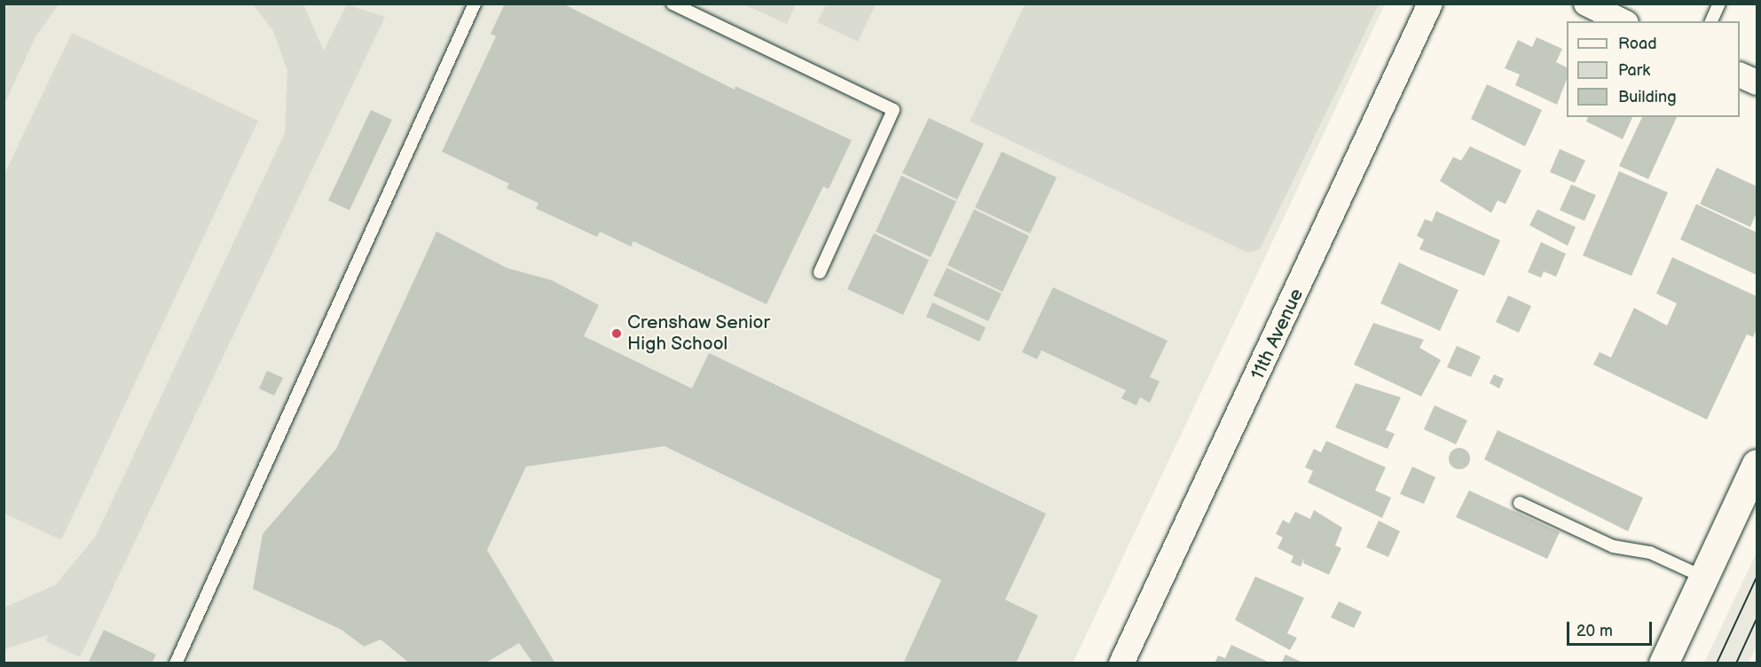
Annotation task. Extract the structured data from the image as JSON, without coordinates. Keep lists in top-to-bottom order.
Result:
{
  "streets": {
    "street": ["11th Avenue"]
  },
  "places": ["Crenshaw Senior High School"],
  "legend": ["Road", "Park", "Building"],
  "scale_bar": "20 m"
}
